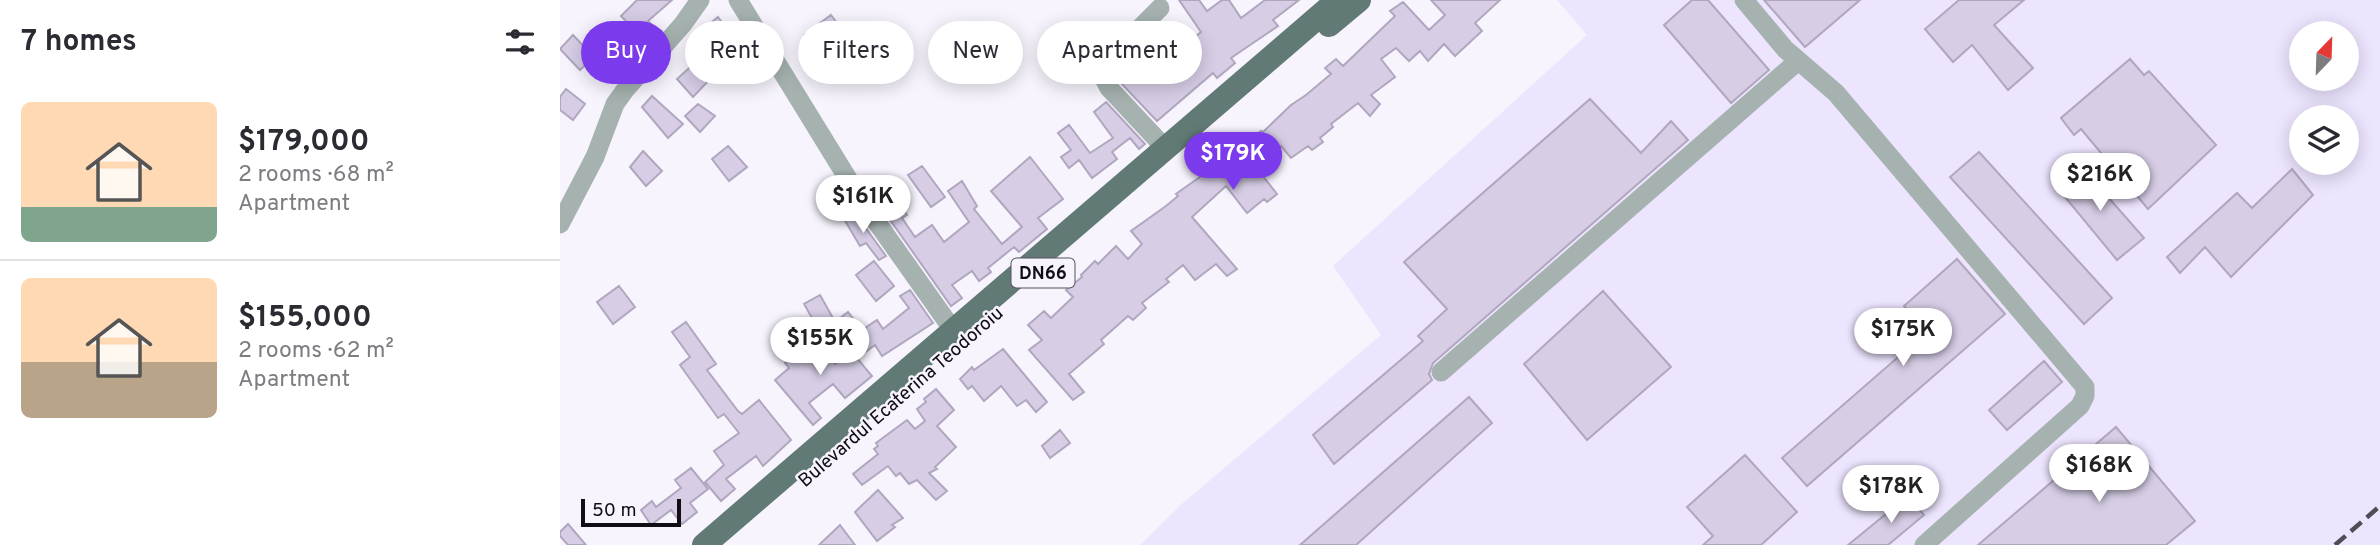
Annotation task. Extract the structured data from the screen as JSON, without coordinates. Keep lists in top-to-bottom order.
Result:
{
  "streets": {
    "main road": ["DN66", "Bulevardul Ecaterina Teodoroiu"]
  },
  "scale_bar": "50 m",
  "north": "top right",
  "page": {
    "heading": "7 homes",
    "chip": [
      "Buy",
      "Rent",
      "Filters",
      "New",
      "Apartment"
    ],
    "list": [
      {
        "name": "$179,000",
        "note": "2 rooms · 68 m² · Apartment"
      },
      {
        "name": "$155,000",
        "note": "2 rooms · 62 m² · Apartment"
      }
    ],
    "price": [
      "$179K",
      "$216K",
      "$161K",
      "$175K",
      "$155K",
      "$168K",
      "$178K"
    ],
    "scale": "50 m"
  }
}
